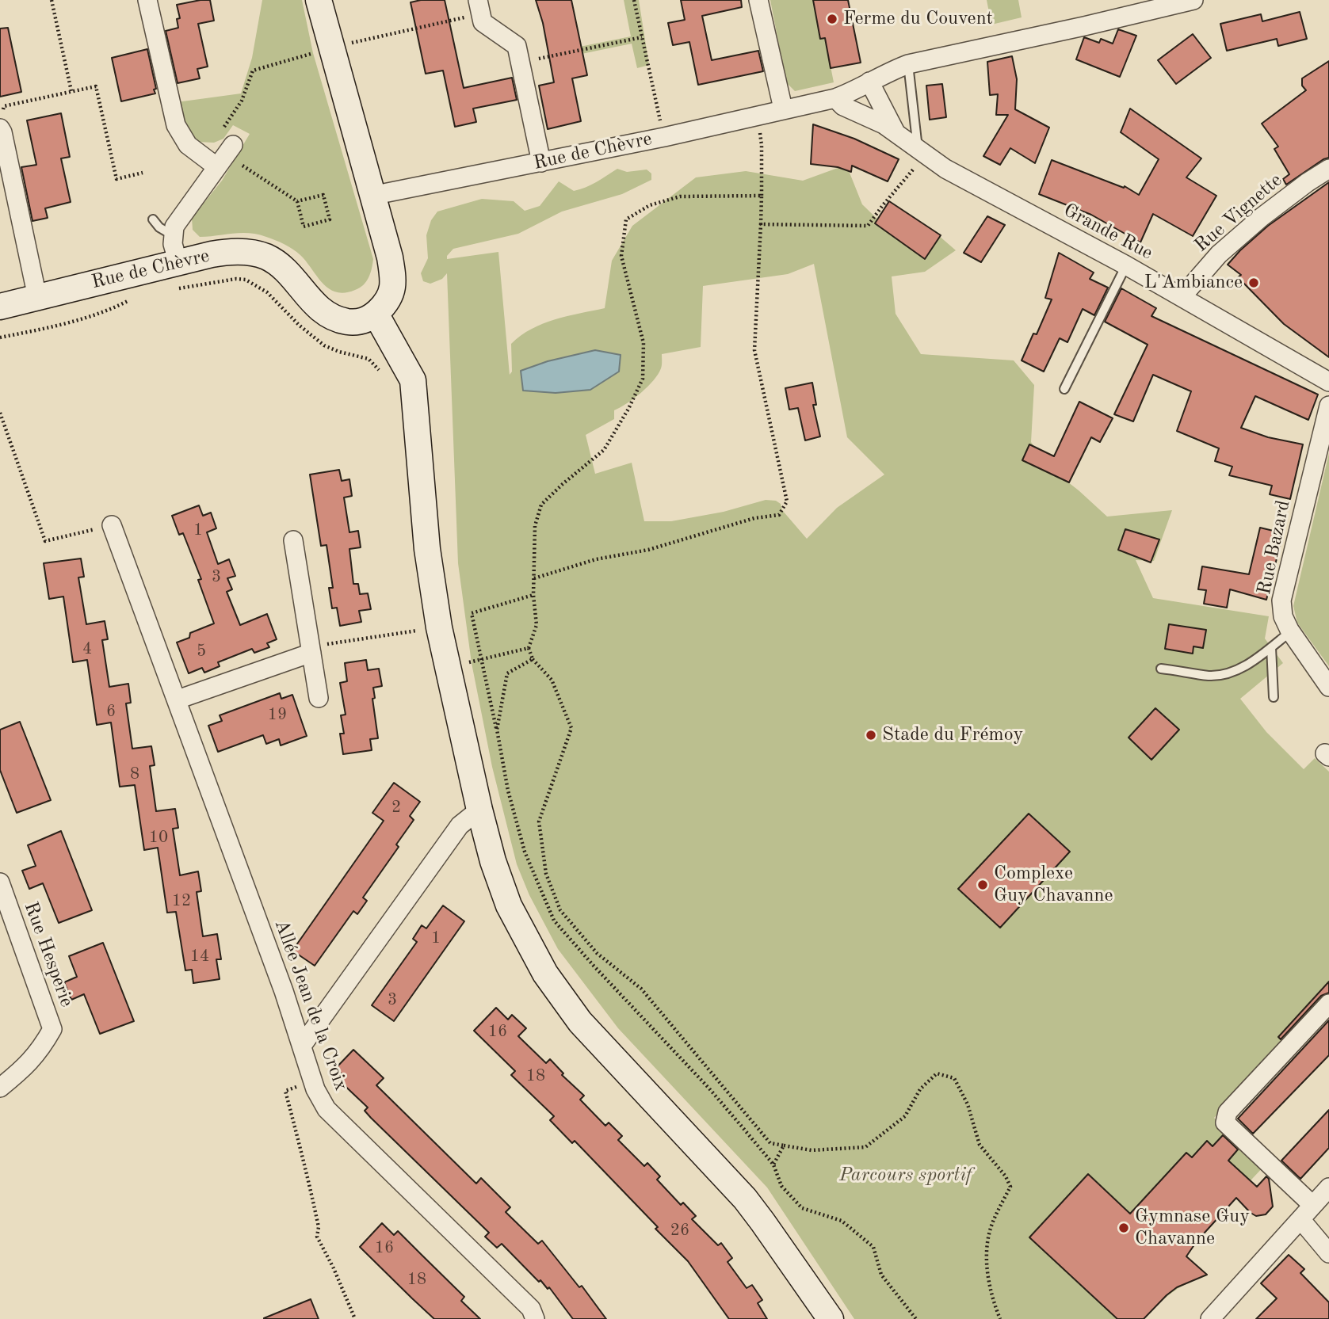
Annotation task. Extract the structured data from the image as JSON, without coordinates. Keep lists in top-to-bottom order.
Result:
{
  "streets": {
    "street": [
      "Rue de Chèvre",
      "Rue Vignette",
      "Grande Rue",
      "Rue Bazard",
      "Rue Hesperie",
      "Allée Jean de la Croix"
    ]
  },
  "crossings": [
    ["Rue de Chèvre", "Grande Rue"],
    ["Rue Vignette", "Grande Rue"]
  ],
  "parks": ["Parcours sportif"],
  "places": [
    "Ferme du Couvent",
    "L'Ambiance",
    "Stade du Frémoy",
    "Complexe Guy Chavanne",
    "Gymnase Guy Chavanne"
  ],
  "house_numbers": [
    "1",
    "3",
    "4",
    "5",
    "6",
    "19",
    "8",
    "2",
    "10",
    "12",
    "1",
    "14",
    "3",
    "16",
    "18",
    "26",
    "16",
    "18"
  ]
}
